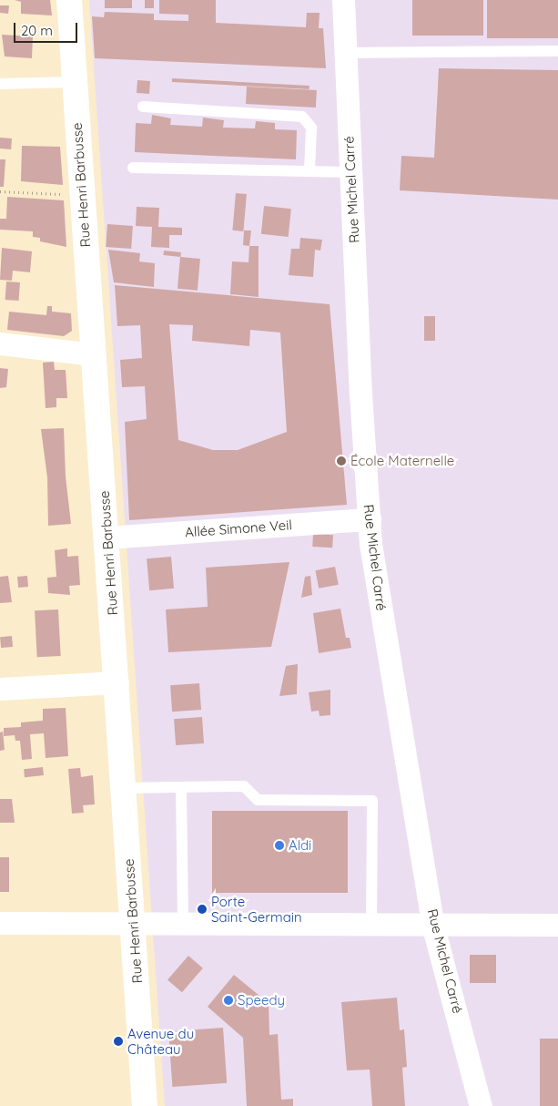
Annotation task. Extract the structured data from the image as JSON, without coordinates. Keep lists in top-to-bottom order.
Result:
{
  "streets": {
    "street": ["Rue Henri Barbusse", "Rue Michel Carré", "Allée Simone Veil"]
  },
  "crossings": [
    ["Rue Henri Barbusse", "Allée Simone Veil"],
    ["Rue Michel Carré", "Allée Simone Veil"]
  ],
  "places": [
    "École Maternelle",
    "Aldi",
    "Porte Saint-Germain",
    "Speedy",
    "Avenue du Château"
  ],
  "scale_bar": "20 m"
}
